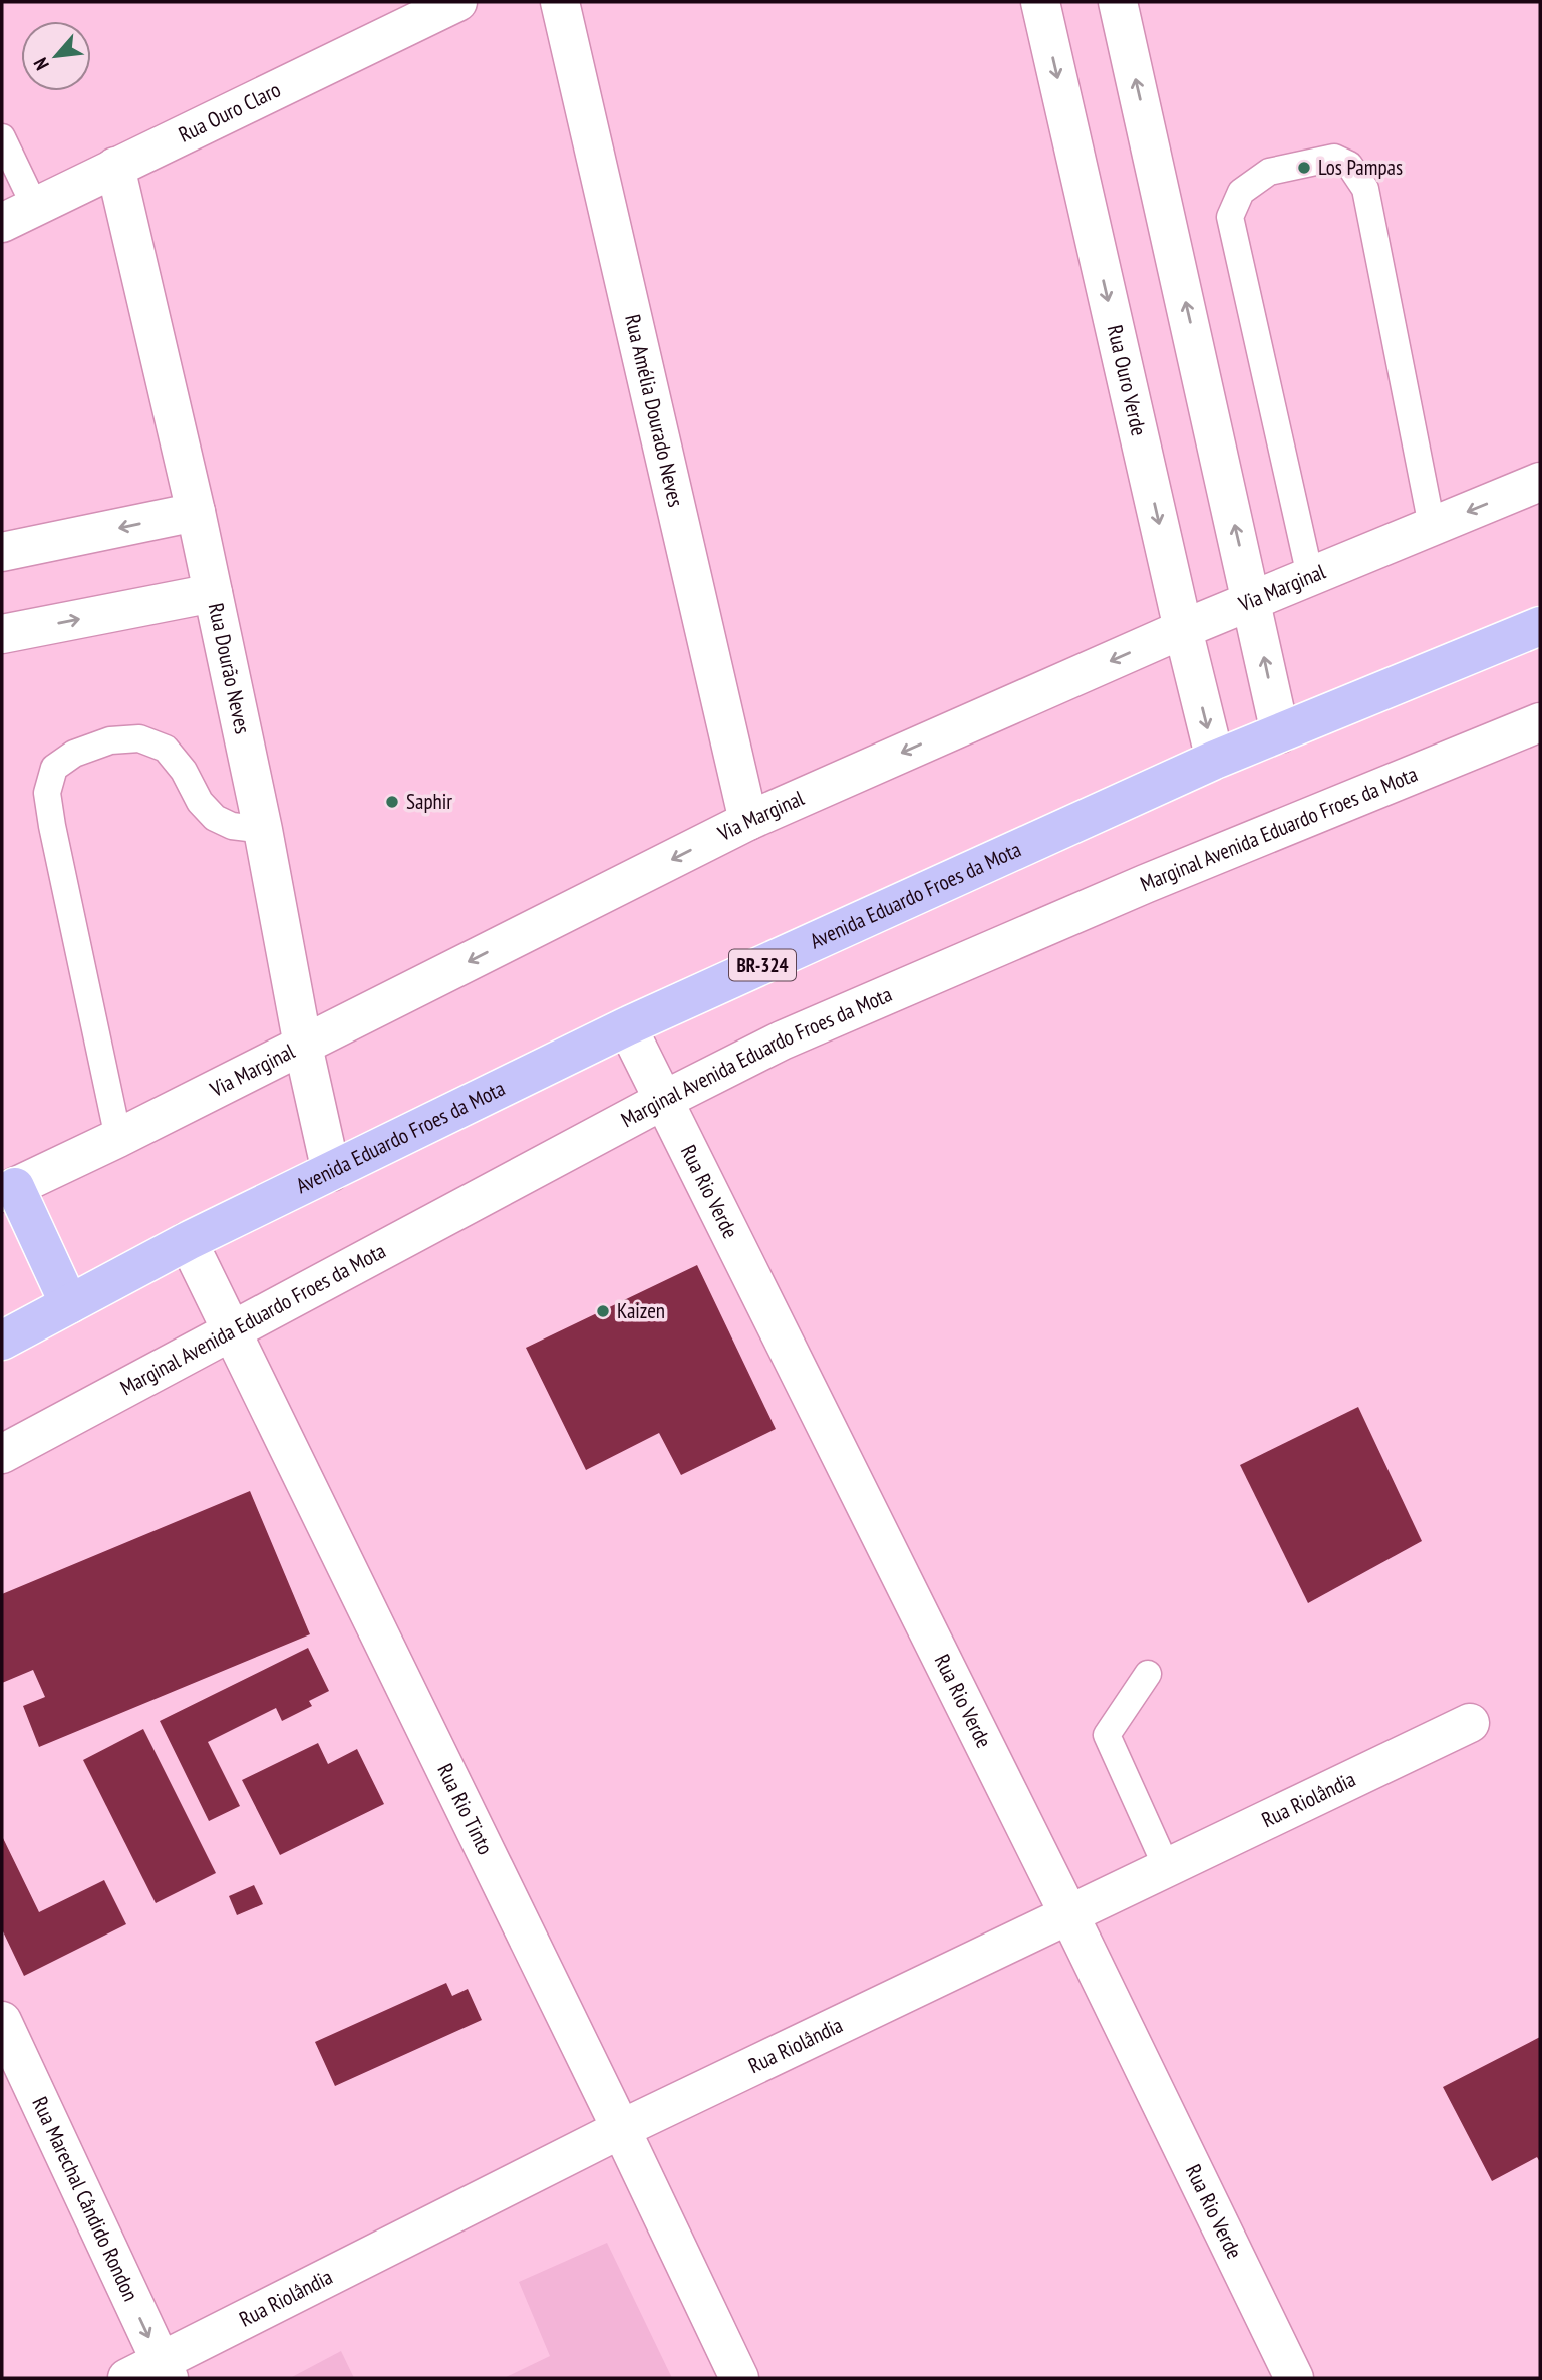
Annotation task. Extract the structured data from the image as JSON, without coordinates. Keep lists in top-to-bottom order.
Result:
{
  "streets": {
    "highway": ["Avenida Eduardo Froes da Mota", "BR-324"],
    "street": [
      "Rua Ouro Claro",
      "Rua Ouro Verde",
      "Rua Amélia Dourado Neves",
      "Via Marginal",
      "Rua Dourão Neves",
      "Marginal Avenida Eduardo Froes da Mota",
      "Rua Rio Verde",
      "Rua Riolândia",
      "Rua Rio Tinto",
      "Rua Marechal Cândido Rondon"
    ]
  },
  "crossings": [
    ["Rua Ouro Claro", "Rua Dourão Neves"],
    ["Rua Ouro Verde", "Via Marginal"],
    ["Rua Ouro Verde", "Avenida Eduardo Froes da Mota"],
    ["Rua Amélia Dourado Neves", "Via Marginal"],
    ["Via Marginal", "Rua Dourão Neves"],
    ["Rua Dourão Neves", "Avenida Eduardo Froes da Mota"],
    ["Marginal Avenida Eduardo Froes da Mota", "Rua Rio Verde"],
    ["Marginal Avenida Eduardo Froes da Mota", "Rua Rio Tinto"],
    ["Avenida Eduardo Froes da Mota", "Rua Rio Verde"],
    ["Avenida Eduardo Froes da Mota", "Rua Rio Tinto"],
    ["Rua Rio Verde", "Rua Riolândia"],
    ["Rua Riolândia", "Rua Rio Tinto"],
    ["Rua Riolândia", "Rua Marechal Cândido Rondon"]
  ],
  "one_way": ["Via Marginal", "Rua Marechal Cândido Rondon"],
  "places": ["Los Pampas", "Saphir", "Kaizen"],
  "north": "bottom left"
}
